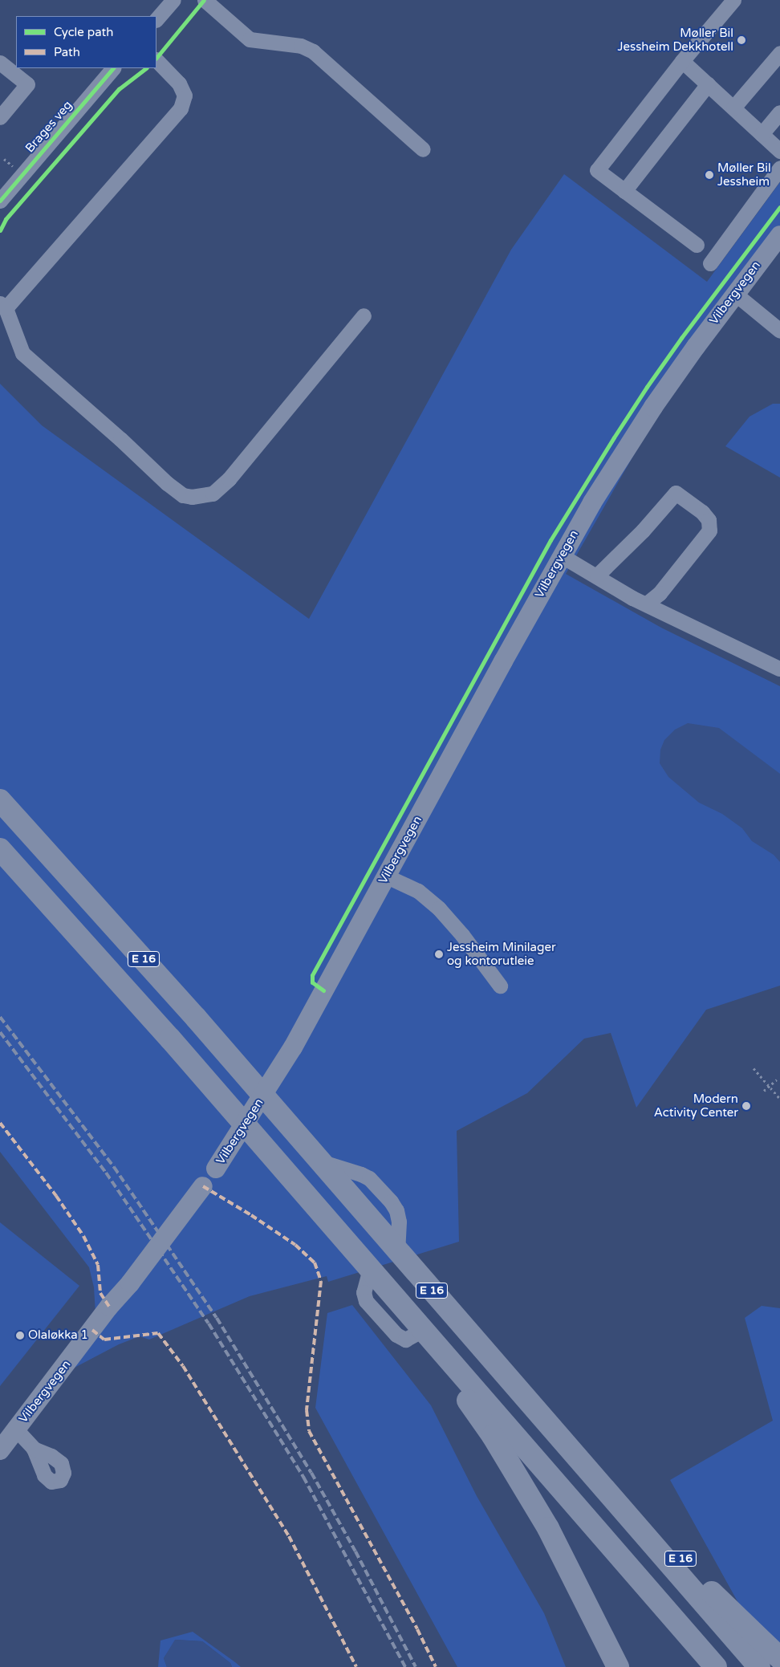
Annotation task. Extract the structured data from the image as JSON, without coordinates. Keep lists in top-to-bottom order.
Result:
{
  "streets": {
    "highway": ["E 16"],
    "main road": ["Vilbergvegen"],
    "street": ["Brages veg"]
  },
  "places": [
    "Møller Bil Jessheim Dekkhotell",
    "Møller Bil Jessheim",
    "Jessheim Minilager og kontorutleie",
    "Modern Activity Center",
    "Olaløkka 1"
  ],
  "legend": ["Cycle path", "Path"]
}
